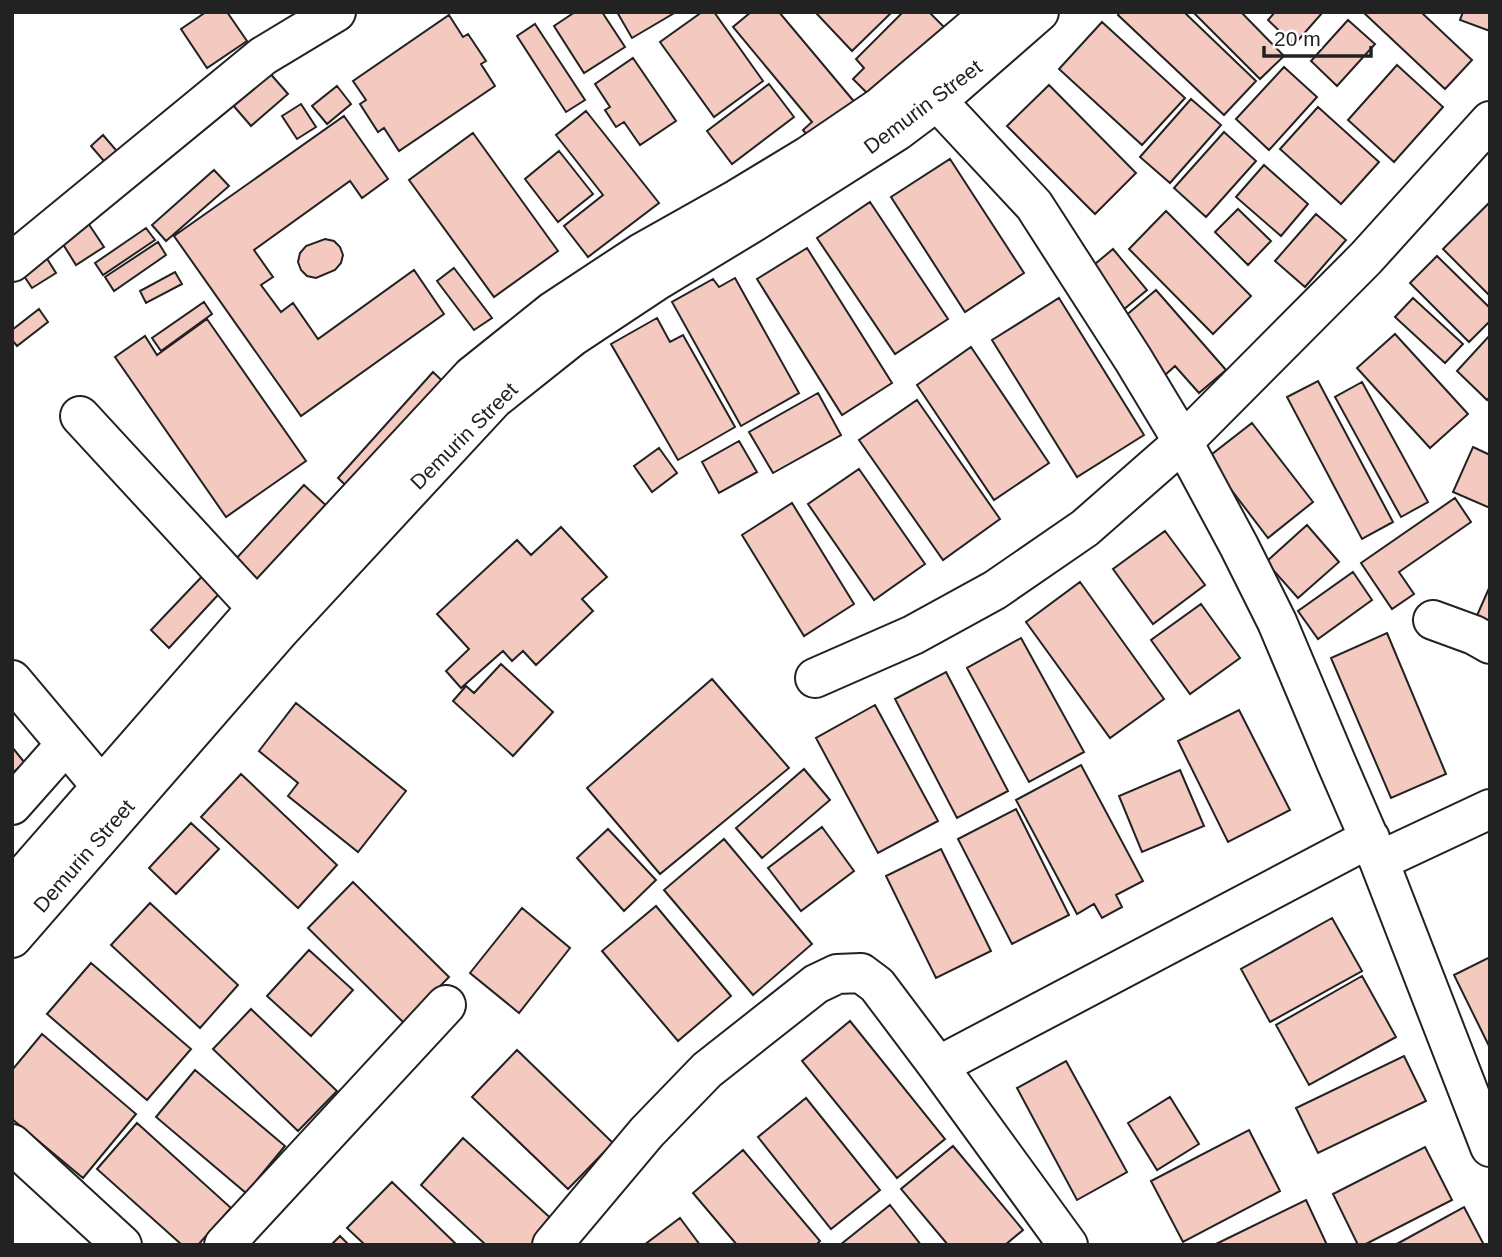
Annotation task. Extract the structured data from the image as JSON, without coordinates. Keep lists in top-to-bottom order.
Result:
{
  "streets": {
    "street": ["Demurin Street"]
  },
  "scale_bar": "20 m"
}
